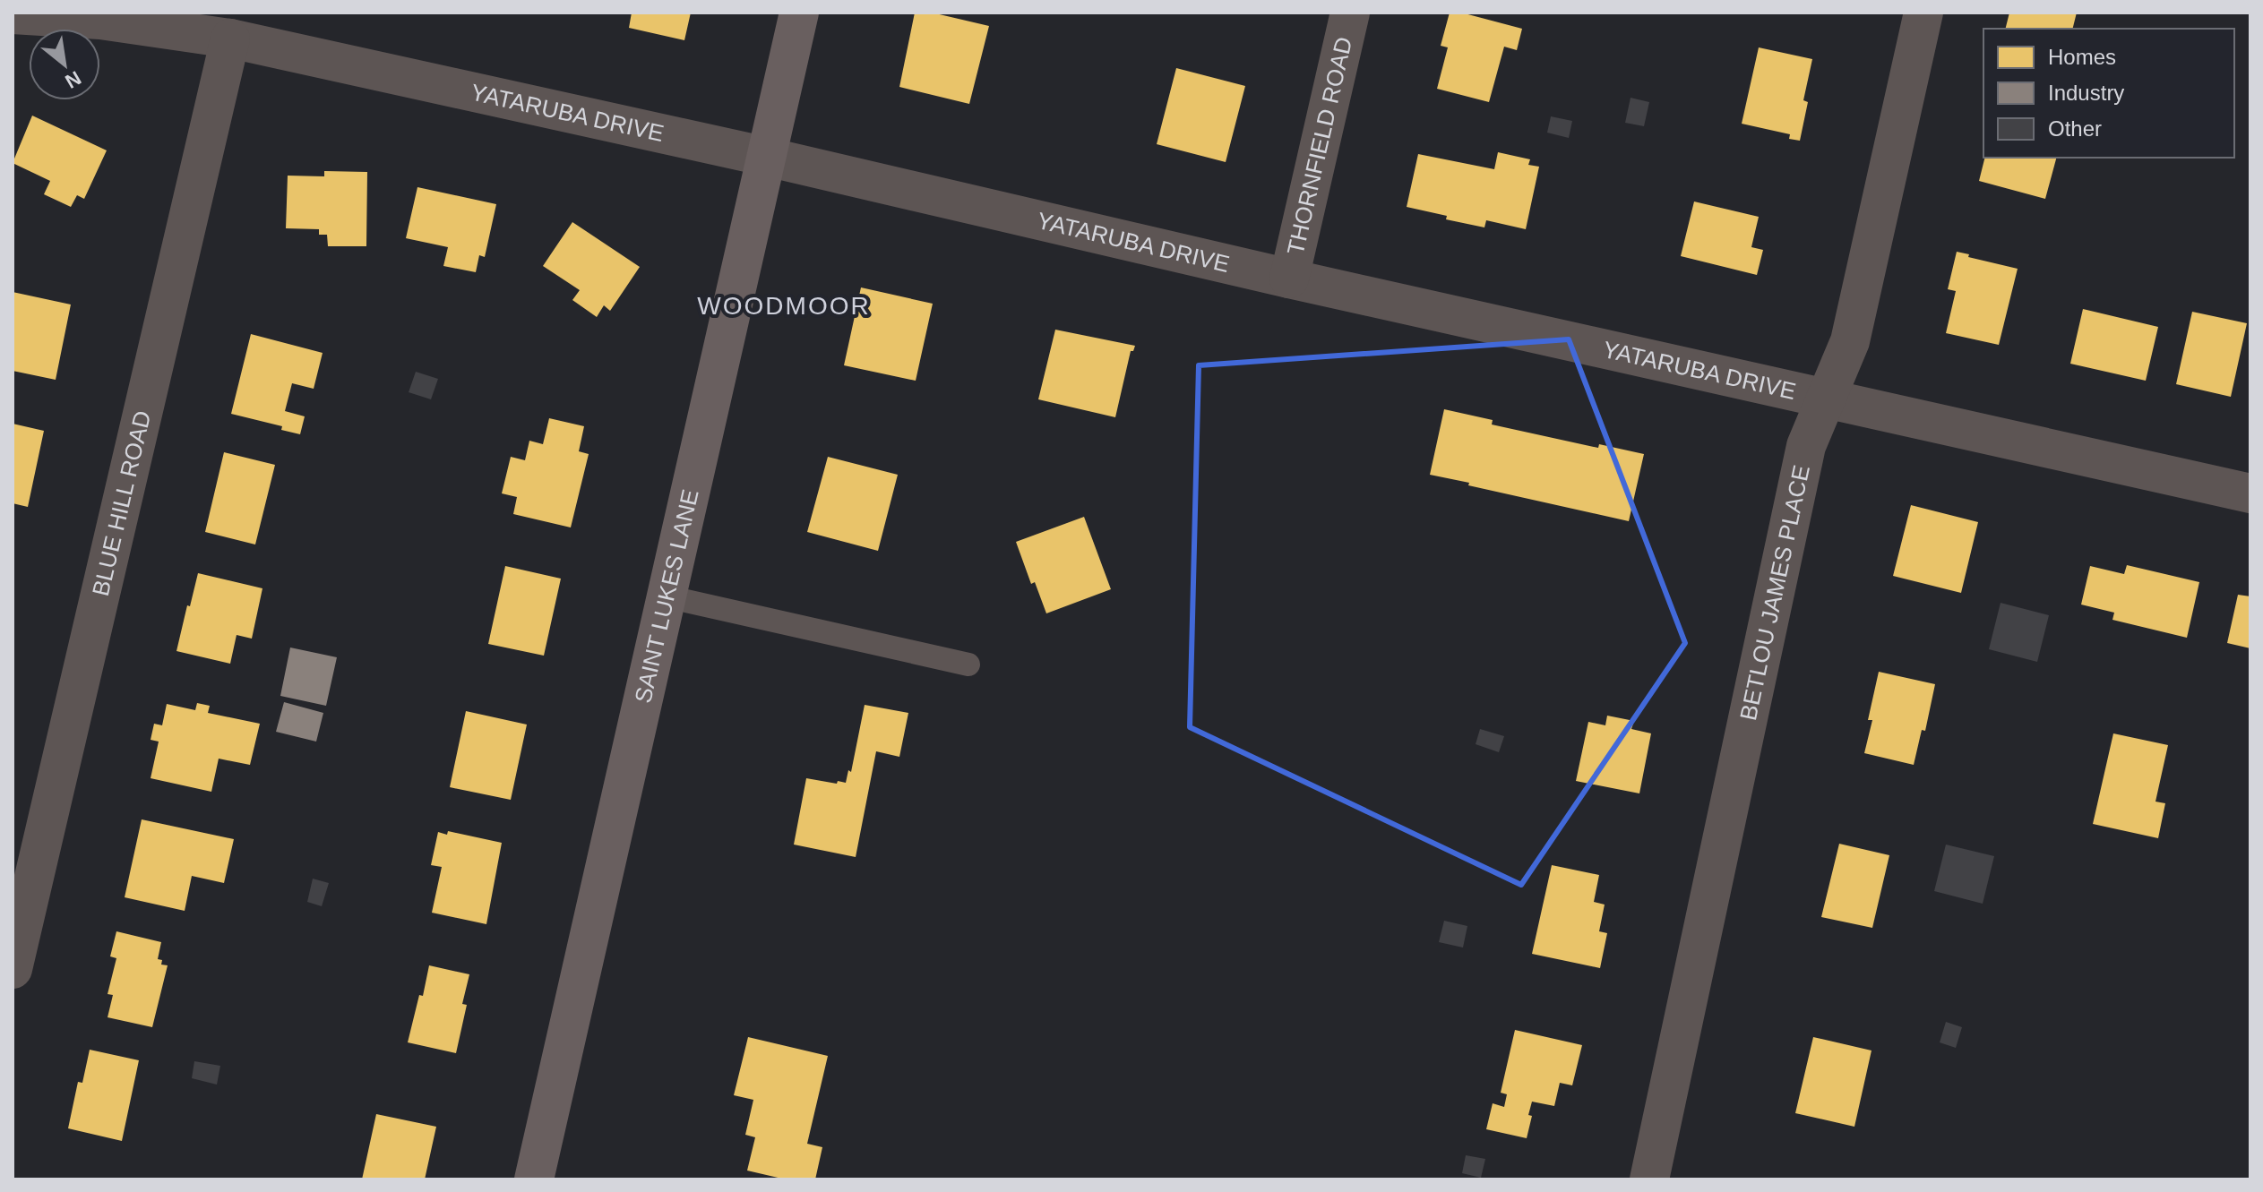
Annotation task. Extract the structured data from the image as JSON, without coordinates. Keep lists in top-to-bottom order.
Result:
{
  "streets": {
    "street": [
      "YATARUBA DRIVE",
      "THORNFIELD ROAD",
      "BLUE HILL ROAD",
      "BETLOU JAMES PLACE",
      "SAINT LUKES LANE"
    ]
  },
  "crossings": [
    ["YATARUBA DRIVE", "THORNFIELD ROAD"],
    ["YATARUBA DRIVE", "BLUE HILL ROAD"],
    ["YATARUBA DRIVE", "BETLOU JAMES PLACE"],
    ["YATARUBA DRIVE", "SAINT LUKES LANE"]
  ],
  "districts": ["WOODMOOR"],
  "legend": ["Homes", "Industry", "Other"],
  "north": "bottom right"
}
